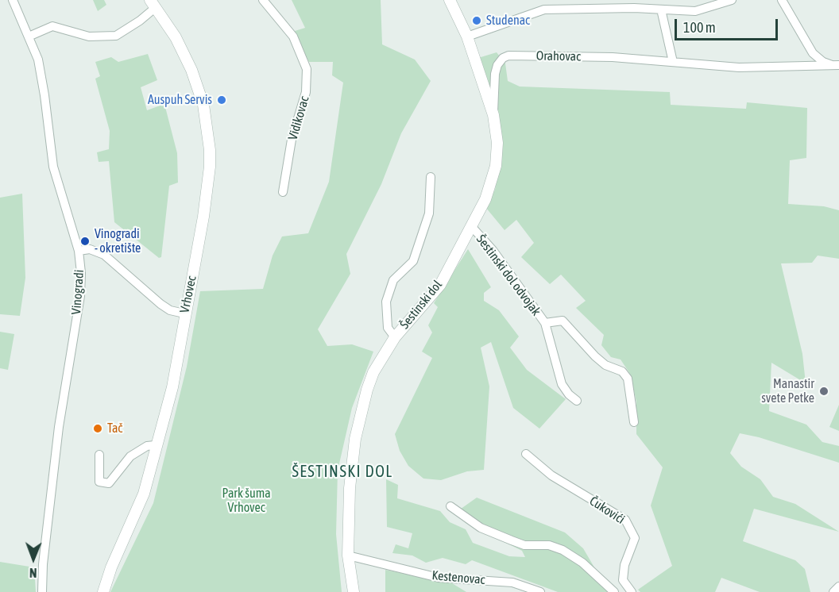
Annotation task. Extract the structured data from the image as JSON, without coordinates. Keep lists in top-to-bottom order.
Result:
{
  "streets": {
    "street": [
      "Orahovac",
      "Vidikovac",
      "Šestinski dol odvojak",
      "Vinogradi",
      "Vrhovec",
      "Šestinski dol",
      "Čukovići",
      "Kestenovac"
    ]
  },
  "crossings": [
    ["Orahovac", "Šestinski dol"],
    ["Šestinski dol odvojak", "Šestinski dol"],
    ["Šestinski dol", "Kestenovac"]
  ],
  "districts": ["ŠESTINSKI DOL"],
  "parks": ["Park šuma Vrhovec"],
  "places": [
    "Studenac",
    "Auspuh Servis",
    "Vinogradi - okretište",
    "Manastir svete Petke",
    "Tač"
  ],
  "scale_bar": "100 m",
  "north": "bottom"
}
